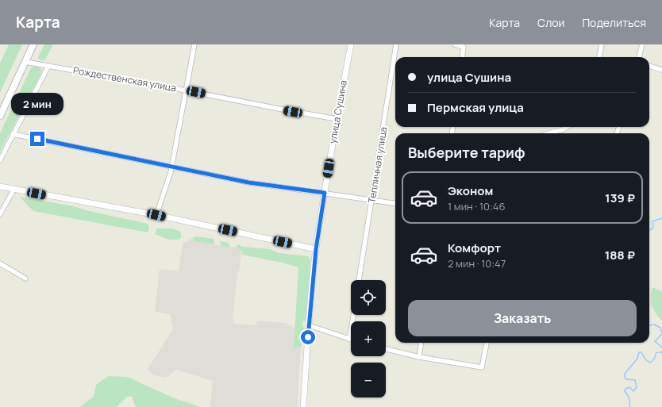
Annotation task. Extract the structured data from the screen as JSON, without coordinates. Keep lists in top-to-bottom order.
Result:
{
  "streets": {
    "street": ["Рождественская улица", "улица Сушина", "Тепличная улица"]
  },
  "crossings": [
    ["Рождественская улица", "улица Сушина"]
  ],
  "page": {
    "header": "Карта",
    "nav": ["Карта", "Слои", "Поделиться"],
    "banner": ["улица Сушина", "Пермская улица"],
    "bubble": "2 мин",
    "heading": "Выберите тариф",
    "list": [
      {
        "name": "Эконом",
        "note": "1 мин · 10:46",
        "value": "139 ₽"
      },
      {
        "name": "Комфорт",
        "note": "2 мин · 10:47",
        "value": "188 ₽"
      }
    ],
    "map_buttons": ["+", "−"],
    "buttons": "Заказать"
  }
}
